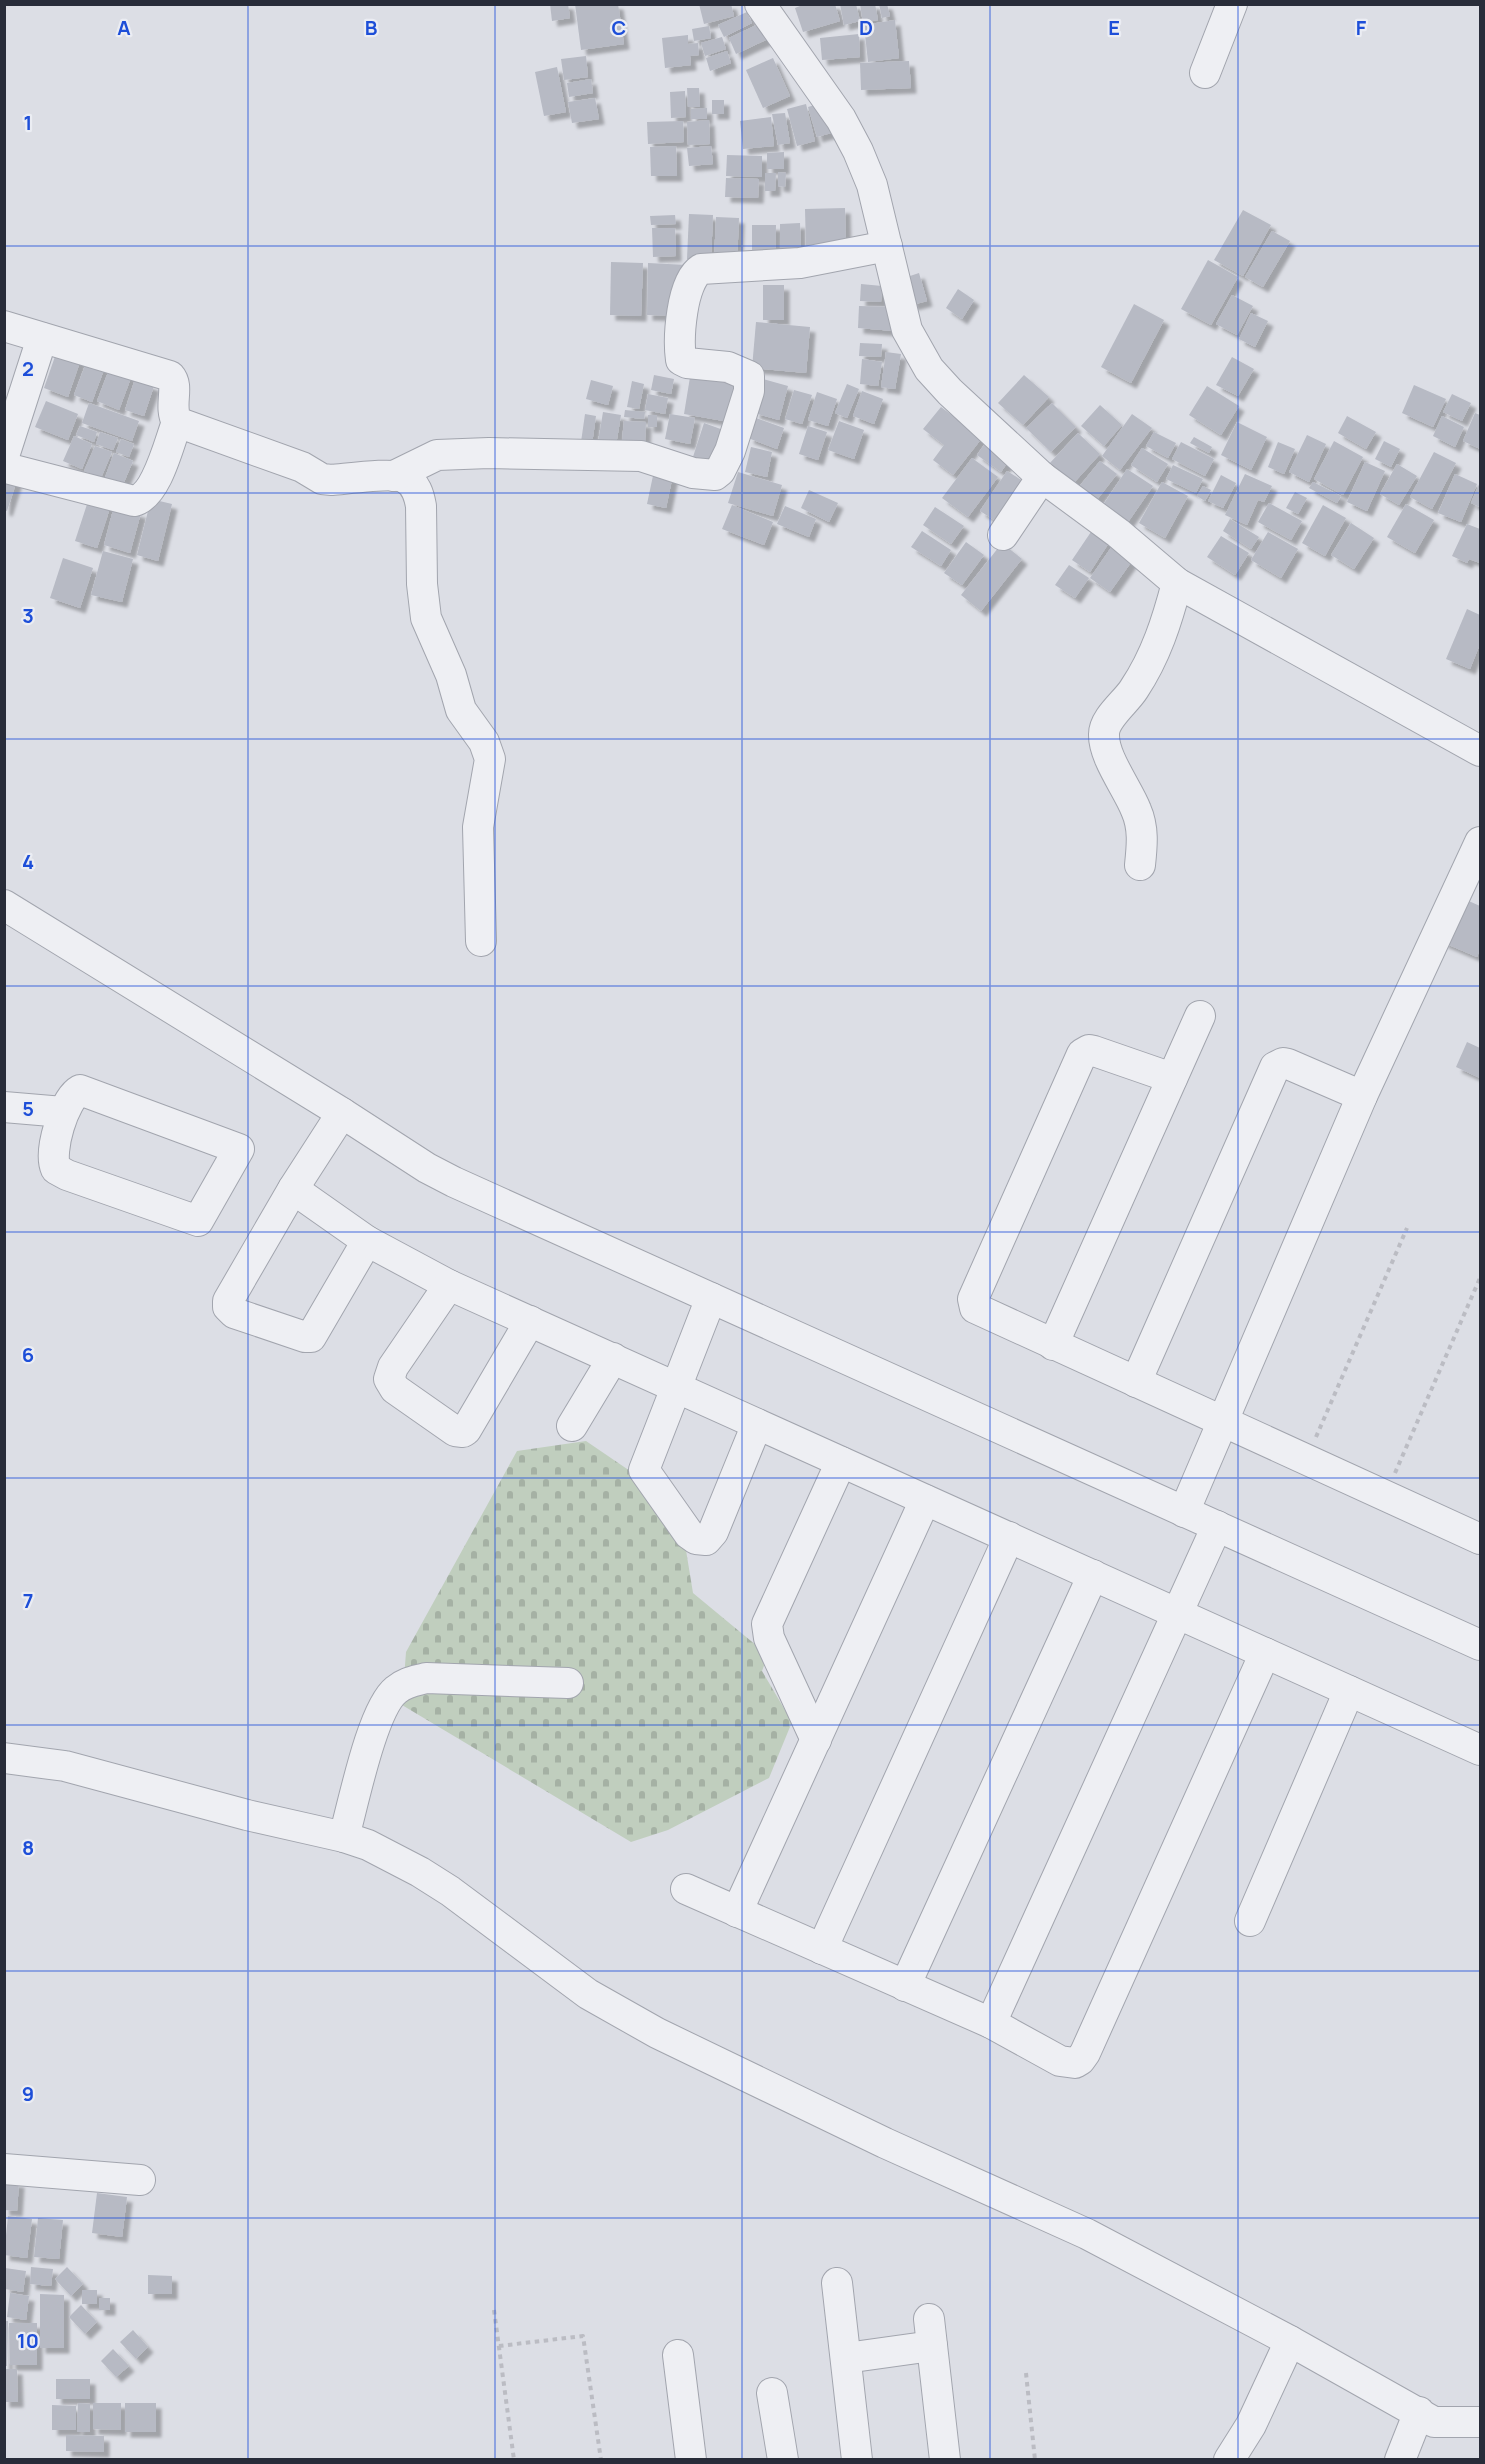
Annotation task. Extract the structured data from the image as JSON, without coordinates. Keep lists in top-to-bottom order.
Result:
{
  "grid": {
    "columns": [
      "A",
      "B",
      "C",
      "D",
      "E",
      "F"
    ],
    "rows": [
      "1",
      "2",
      "3",
      "4",
      "5",
      "6",
      "7",
      "8",
      "9",
      "10"
    ]
  }
}
